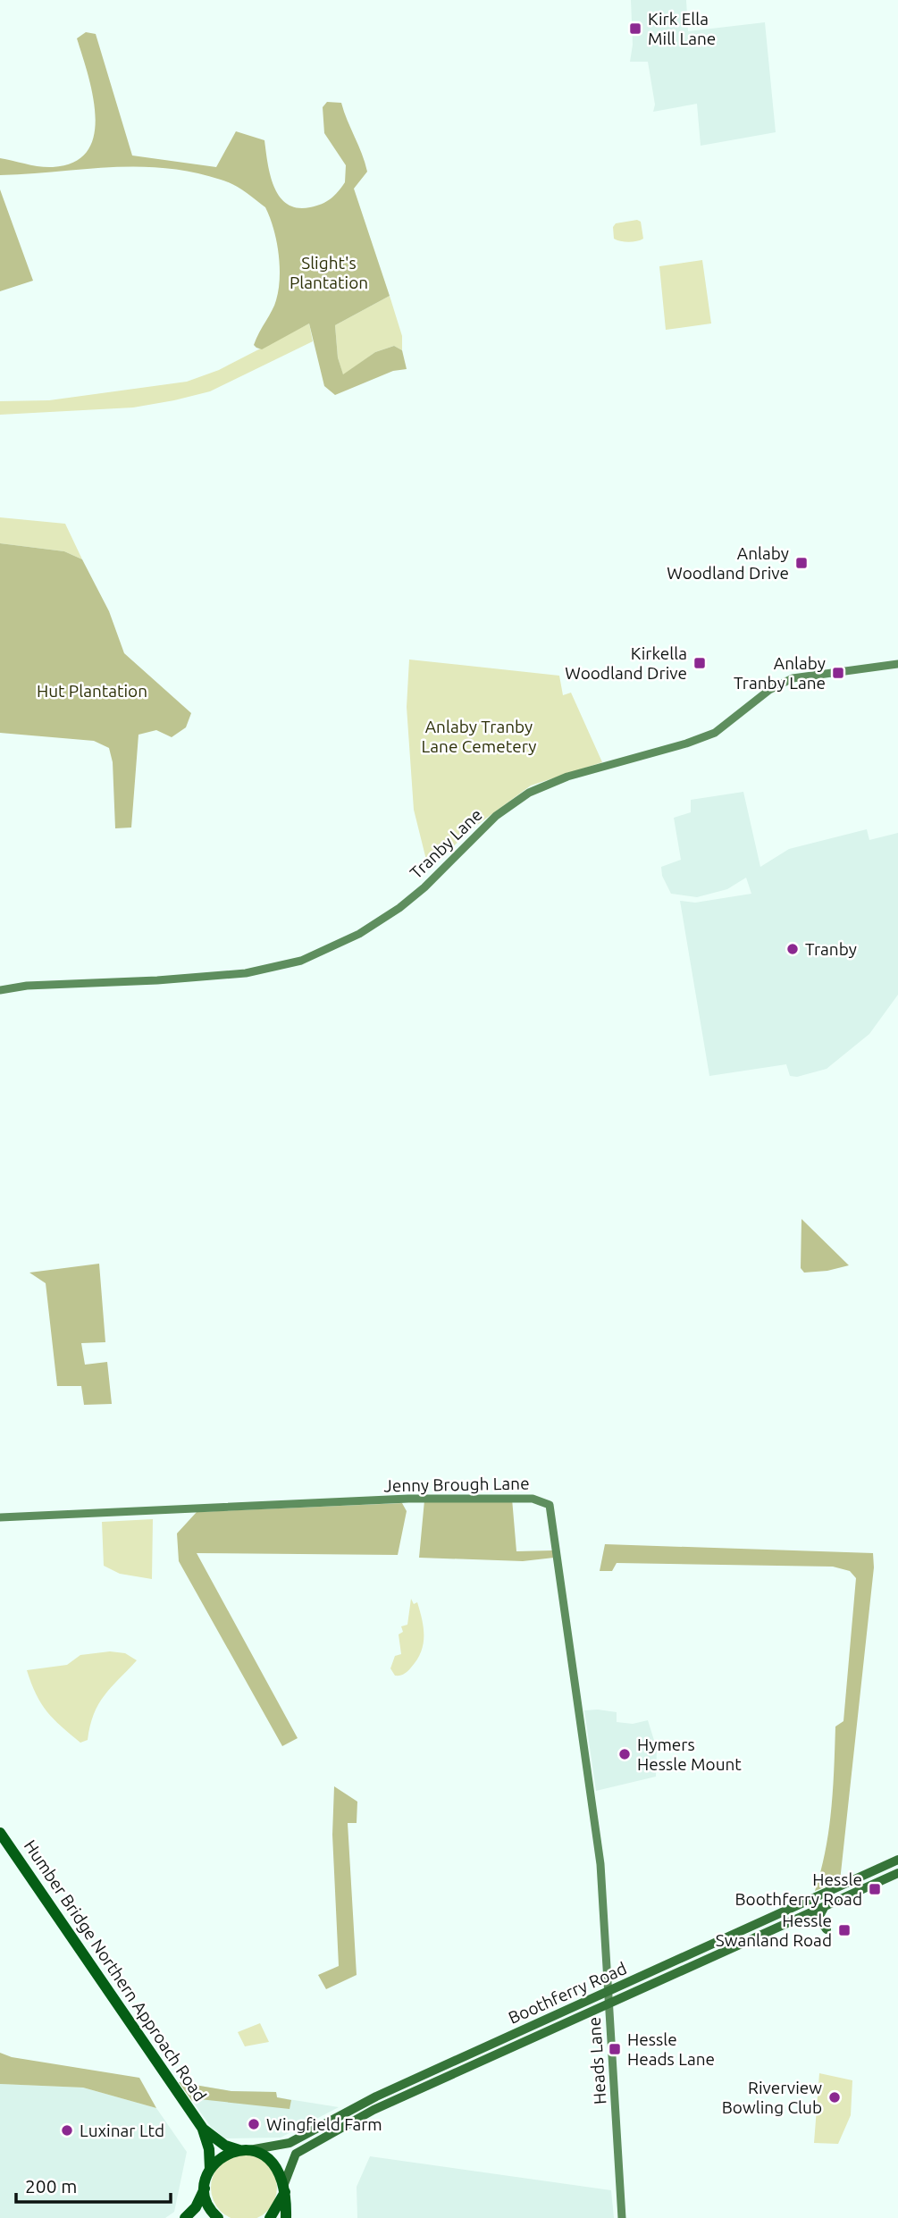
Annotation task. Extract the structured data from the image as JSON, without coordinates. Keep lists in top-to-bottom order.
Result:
{
  "streets": {
    "highway": ["Humber Bridge Northern Approach Road"],
    "main road": ["Boothferry Road"],
    "street": ["Tranby Lane", "Jenny Brough Lane", "Heads Lane"]
  },
  "crossings": [
    ["Jenny Brough Lane", "Heads Lane"],
    ["Boothferry Road", "Heads Lane"]
  ],
  "parks": ["Slight's Plantation", "Hut Plantation", "Anlaby Tranby Lane Cemetery"],
  "places": {
    "transit": [
      "Kirk Ella Mill Lane",
      "Anlaby Woodland Drive",
      "Kirkella Woodland Drive",
      "Anlaby Tranby Lane",
      "Hessle Boothferry Road",
      "Hessle Swanland Road",
      "Hessle Heads Lane"
    ],
    "other": [
      "Tranby",
      "Hymers Hessle Mount",
      "Riverview Bowling Club",
      "Wingfield Farm",
      "Luxinar Ltd"
    ]
  },
  "scale_bar": "200 m"
}
